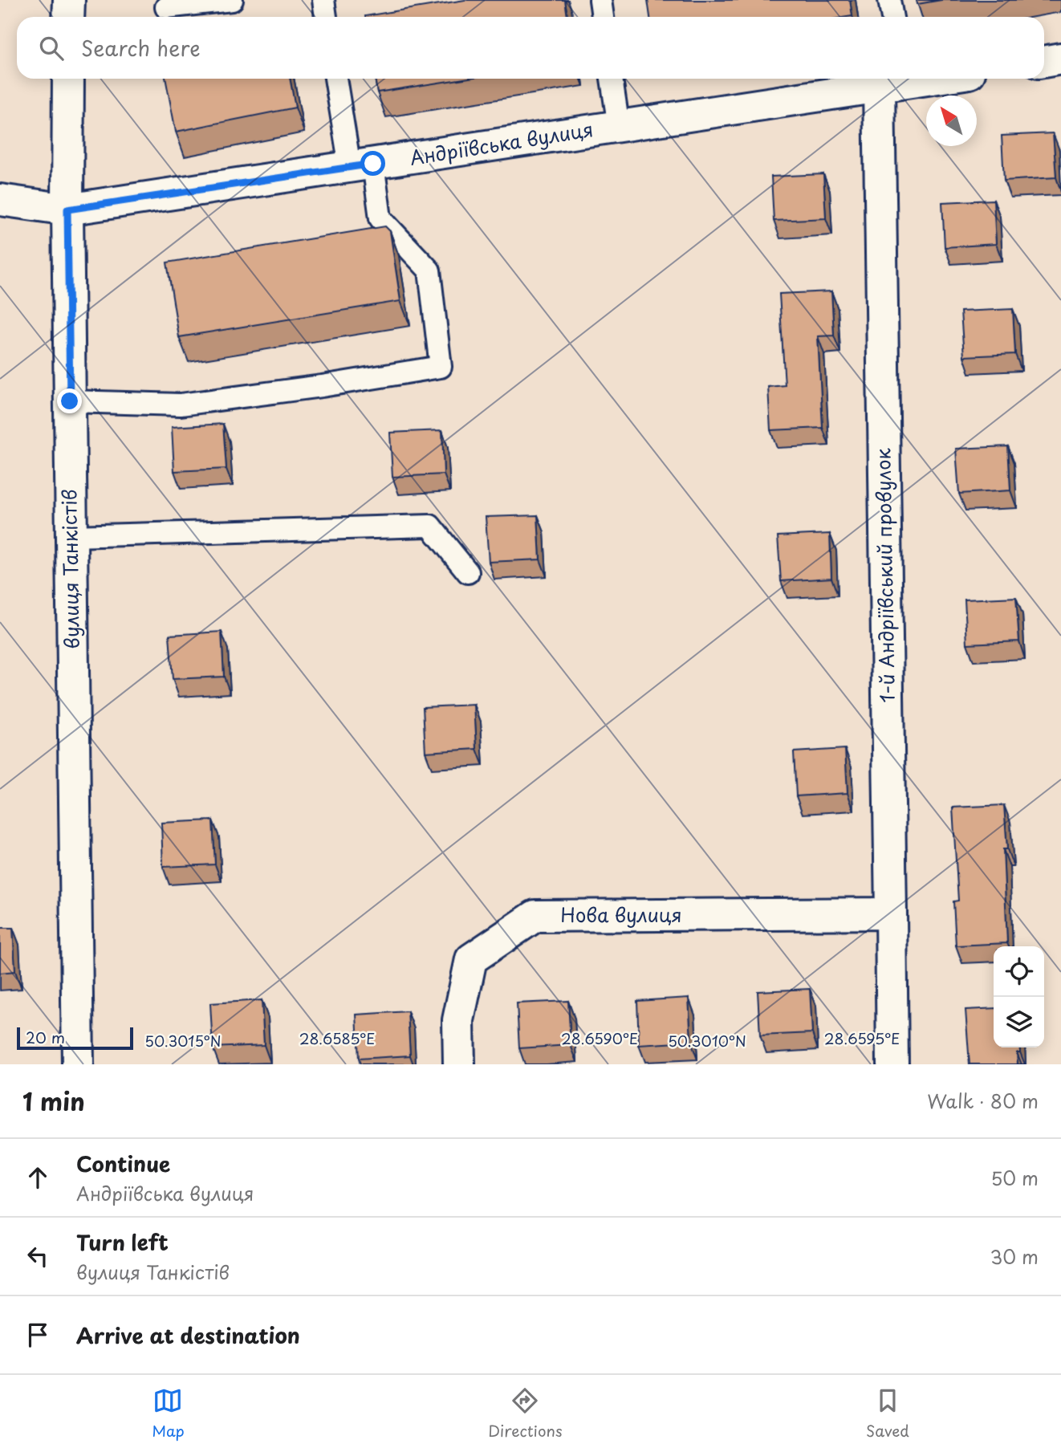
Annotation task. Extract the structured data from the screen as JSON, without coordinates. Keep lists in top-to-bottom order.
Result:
{
  "streets": {
    "street": [
      "Андріївська вулиця",
      "вулиця Танкістів",
      "1-й Андріївський провулок",
      "Нова вулиця"
    ]
  },
  "crossings": [
    ["Андріївська вулиця", "вулиця Танкістів"],
    ["Андріївська вулиця", "1-й Андріївський провулок"],
    ["1-й Андріївський провулок", "Нова вулиця"]
  ],
  "scale_bar": "20 m",
  "north": "top left",
  "page": {
    "search": "Search here",
    "scale": "20 m",
    "heading": ["1 min", "Walk · 80 m"],
    "list": [
      ["Continue", "Андріївська вулиця", "50 m"],
      ["Turn left", "вулиця Танкістів", "30 m"],
      "Arrive at destination"
    ],
    "nav": ["Map", "Directions", "Saved"]
  },
  "coordinates": [
    "28.6585°E",
    "28.6590°E",
    "28.6595°E",
    "50.3015°N",
    "50.3010°N"
  ]
}
